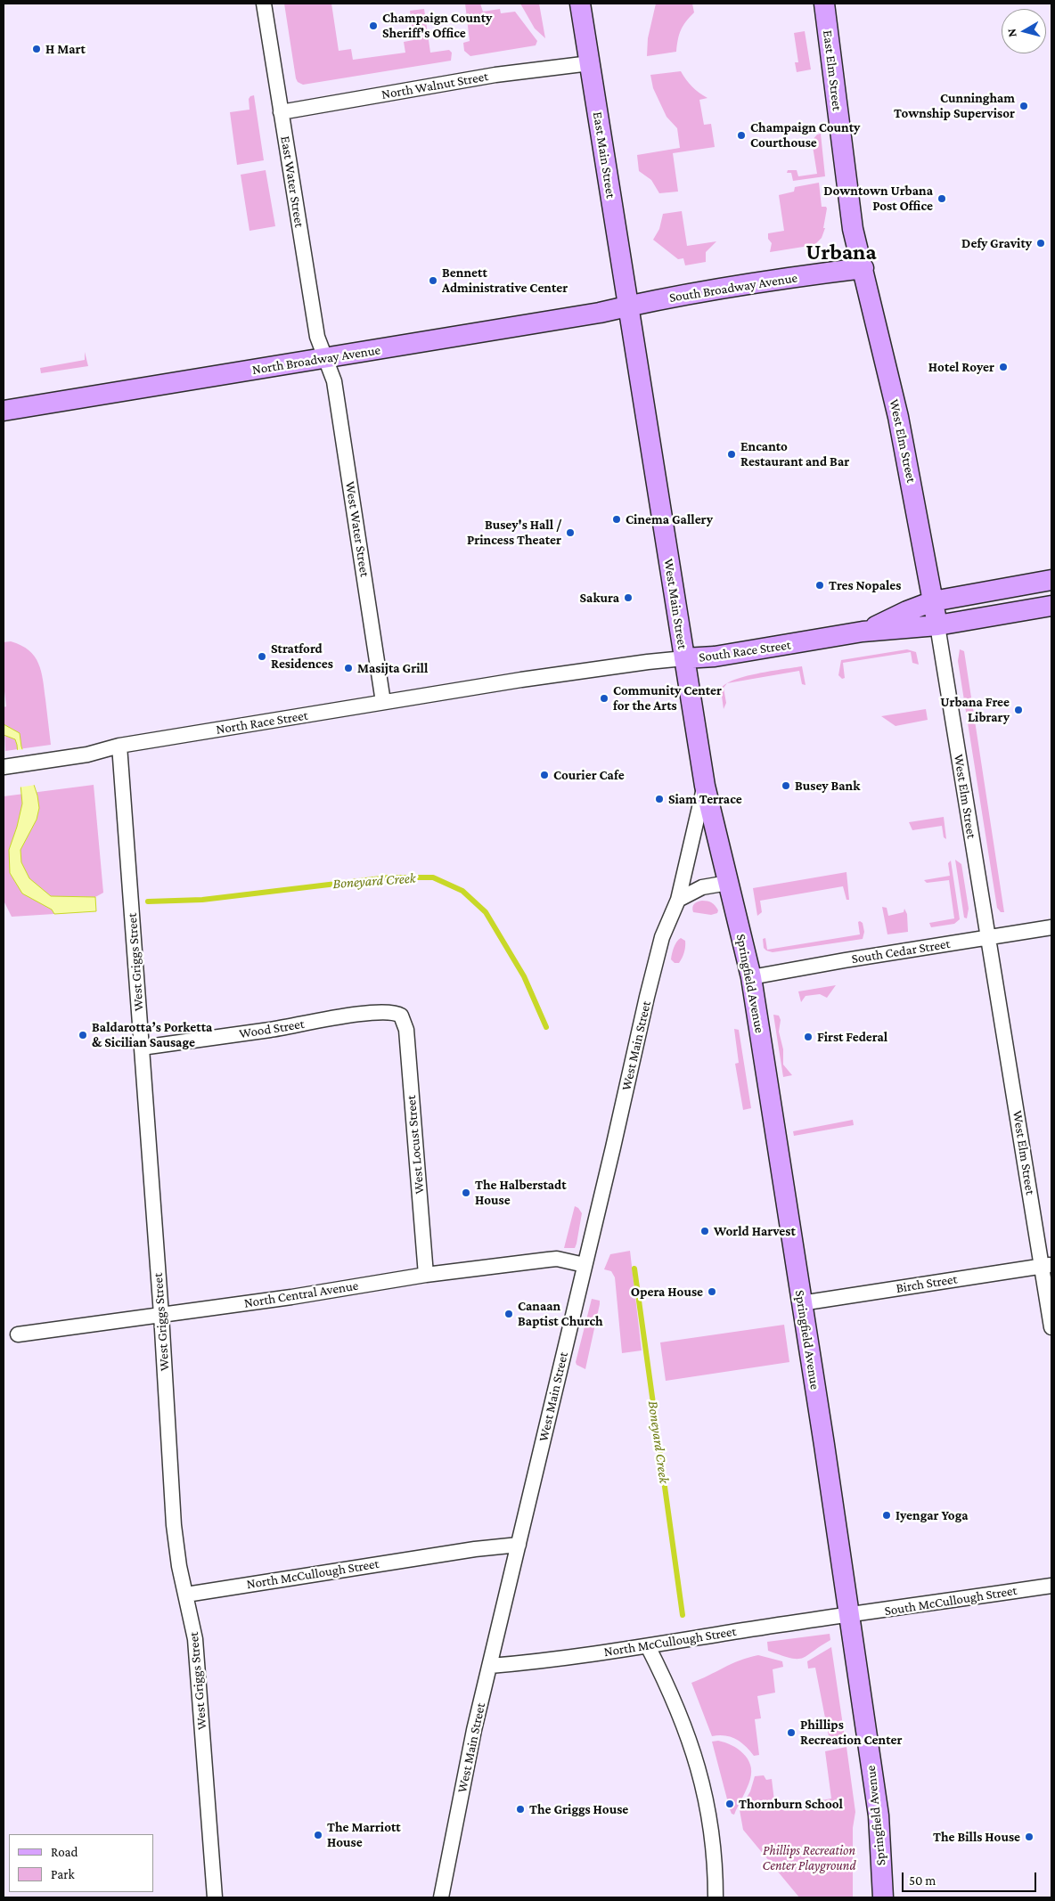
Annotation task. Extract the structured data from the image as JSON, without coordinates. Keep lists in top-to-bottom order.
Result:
{
  "streets": {
    "street": [
      "East Elm Street",
      "North Walnut Street",
      "East Main Street",
      "East Water Street",
      "South Broadway Avenue",
      "North Broadway Avenue",
      "West Elm Street",
      "West Water Street",
      "West Main Street",
      "South Race Street",
      "North Race Street",
      "South Cedar Street",
      "West Griggs Street",
      "Springfield Avenue",
      "Wood Street",
      "West Locust Street",
      "Birch Street",
      "North Central Avenue",
      "North McCullough Street",
      "South McCullough Street"
    ]
  },
  "crossings": [
    ["East Elm Street", "South Broadway Avenue"],
    ["East Elm Street", "West Elm Street"],
    ["North Walnut Street", "East Main Street"],
    ["North Walnut Street", "East Water Street"],
    ["East Main Street", "South Broadway Avenue"],
    ["East Main Street", "North Broadway Avenue"],
    ["East Main Street", "West Main Street"],
    ["East Water Street", "North Broadway Avenue"],
    ["East Water Street", "West Water Street"],
    ["South Broadway Avenue", "North Broadway Avenue"],
    ["South Broadway Avenue", "West Elm Street"],
    ["South Broadway Avenue", "West Main Street"],
    ["North Broadway Avenue", "West Water Street"],
    ["North Broadway Avenue", "West Main Street"],
    ["West Elm Street", "South Race Street"],
    ["West Elm Street", "South Cedar Street"],
    ["West Elm Street", "Birch Street"],
    ["West Water Street", "North Race Street"],
    ["West Main Street", "South Race Street"],
    ["West Main Street", "Springfield Avenue"],
    ["West Main Street", "North Central Avenue"],
    ["West Main Street", "North McCullough Street"],
    ["South Race Street", "North Race Street"],
    ["North Race Street", "West Griggs Street"],
    ["South Cedar Street", "Springfield Avenue"],
    ["West Griggs Street", "Wood Street"],
    ["West Griggs Street", "North Central Avenue"],
    ["West Griggs Street", "North McCullough Street"],
    ["Springfield Avenue", "Birch Street"],
    ["Springfield Avenue", "North McCullough Street"],
    ["Springfield Avenue", "South McCullough Street"],
    ["Wood Street", "West Locust Street"],
    ["West Locust Street", "North Central Avenue"],
    ["North McCullough Street", "South McCullough Street"]
  ],
  "districts": ["Urbana"],
  "water": ["Boneyard Creek"],
  "parks": ["Phillips Recreation Center Playground"],
  "places": [
    "Champaign County Sheriff's Office",
    "H Mart",
    "Cunningham Township Supervisor",
    "Champaign County Courthouse",
    "Downtown Urbana Post Office",
    "Defy Gravity",
    "Bennett Administrative Center",
    "Hotel Royer",
    "Encanto Restaurant and Bar",
    "Cinema Gallery",
    "Busey's Hall / Princess Theater",
    "Tres Nopales",
    "Sakura",
    "Stratford Residences",
    "Masijta Grill",
    "Community Center for the Arts",
    "Urbana Free Library",
    "Courier Cafe",
    "Busey Bank",
    "Siam Terrace",
    "Baldarotta’s Porketta & Sicilian Sausage",
    "First Federal",
    "The Halberstadt House",
    "World Harvest",
    "Opera House",
    "Canaan Baptist Church",
    "Iyengar Yoga",
    "Phillips Recreation Center",
    "Thornburn School",
    "The Griggs House",
    "The Marriott House",
    "The Bills House"
  ],
  "legend": ["Road", "Park"],
  "scale_bar": "50 m",
  "north": "left"
}
